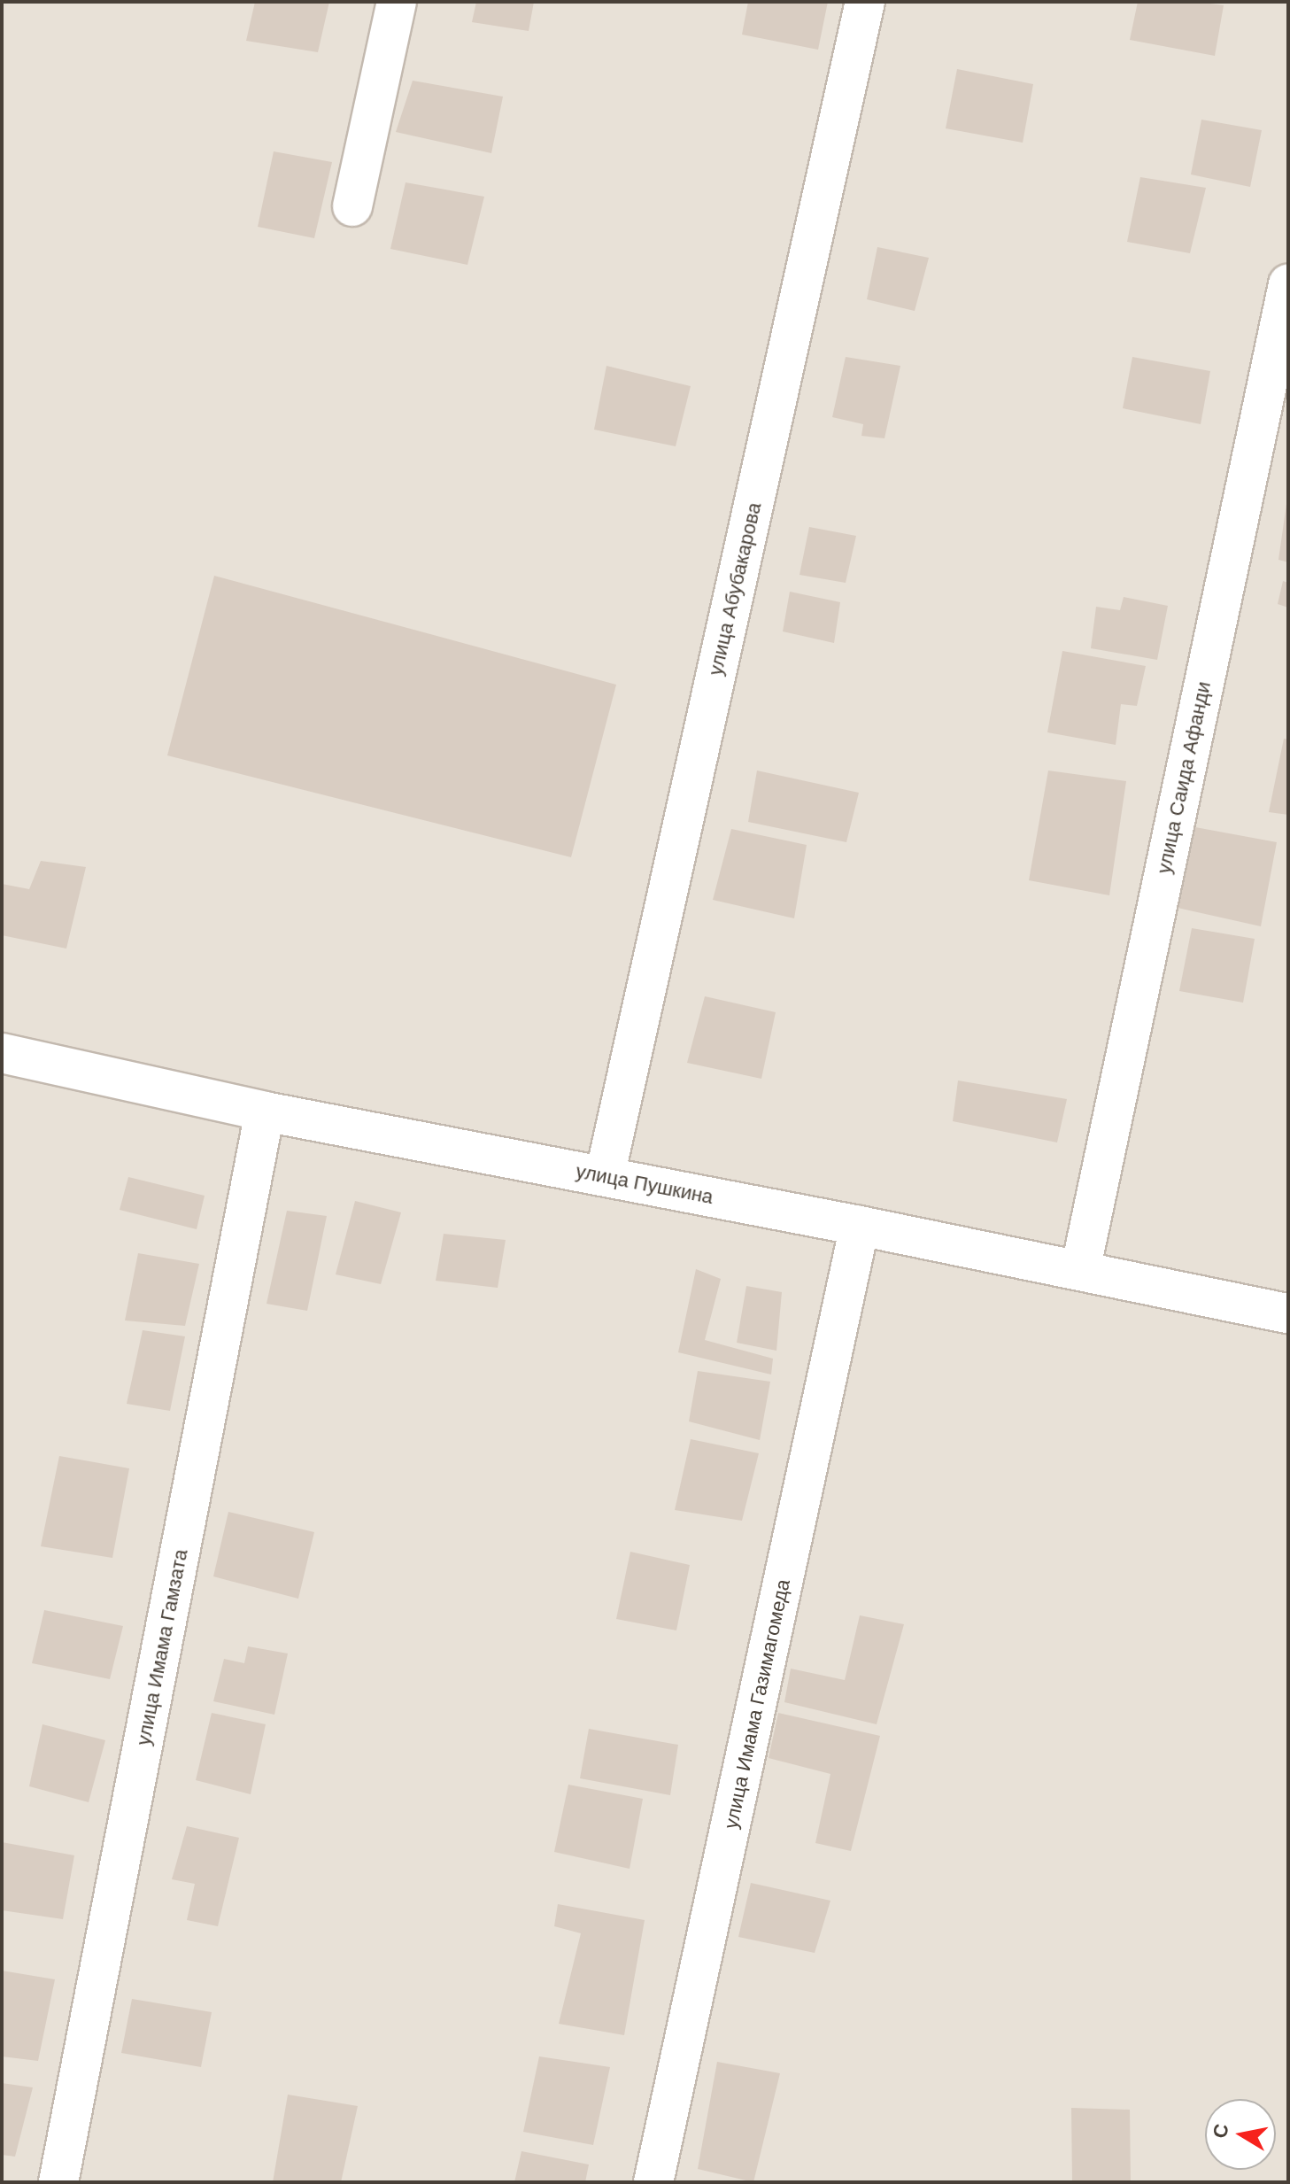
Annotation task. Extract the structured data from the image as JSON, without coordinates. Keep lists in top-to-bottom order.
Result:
{
  "streets": {
    "street": [
      "улица Абубакарова",
      "улица Саида Афанди",
      "улица Пушкина",
      "улица Имама Гамзата",
      "улица Имама Газимагомеда"
    ]
  },
  "crossings": [
    ["улица Абубакарова", "улица Пушкина"],
    ["улица Саида Афанди", "улица Пушкина"],
    ["улица Пушкина", "улица Имама Гамзата"],
    ["улица Пушкина", "улица Имама Газимагомеда"]
  ],
  "north": "left"
}
